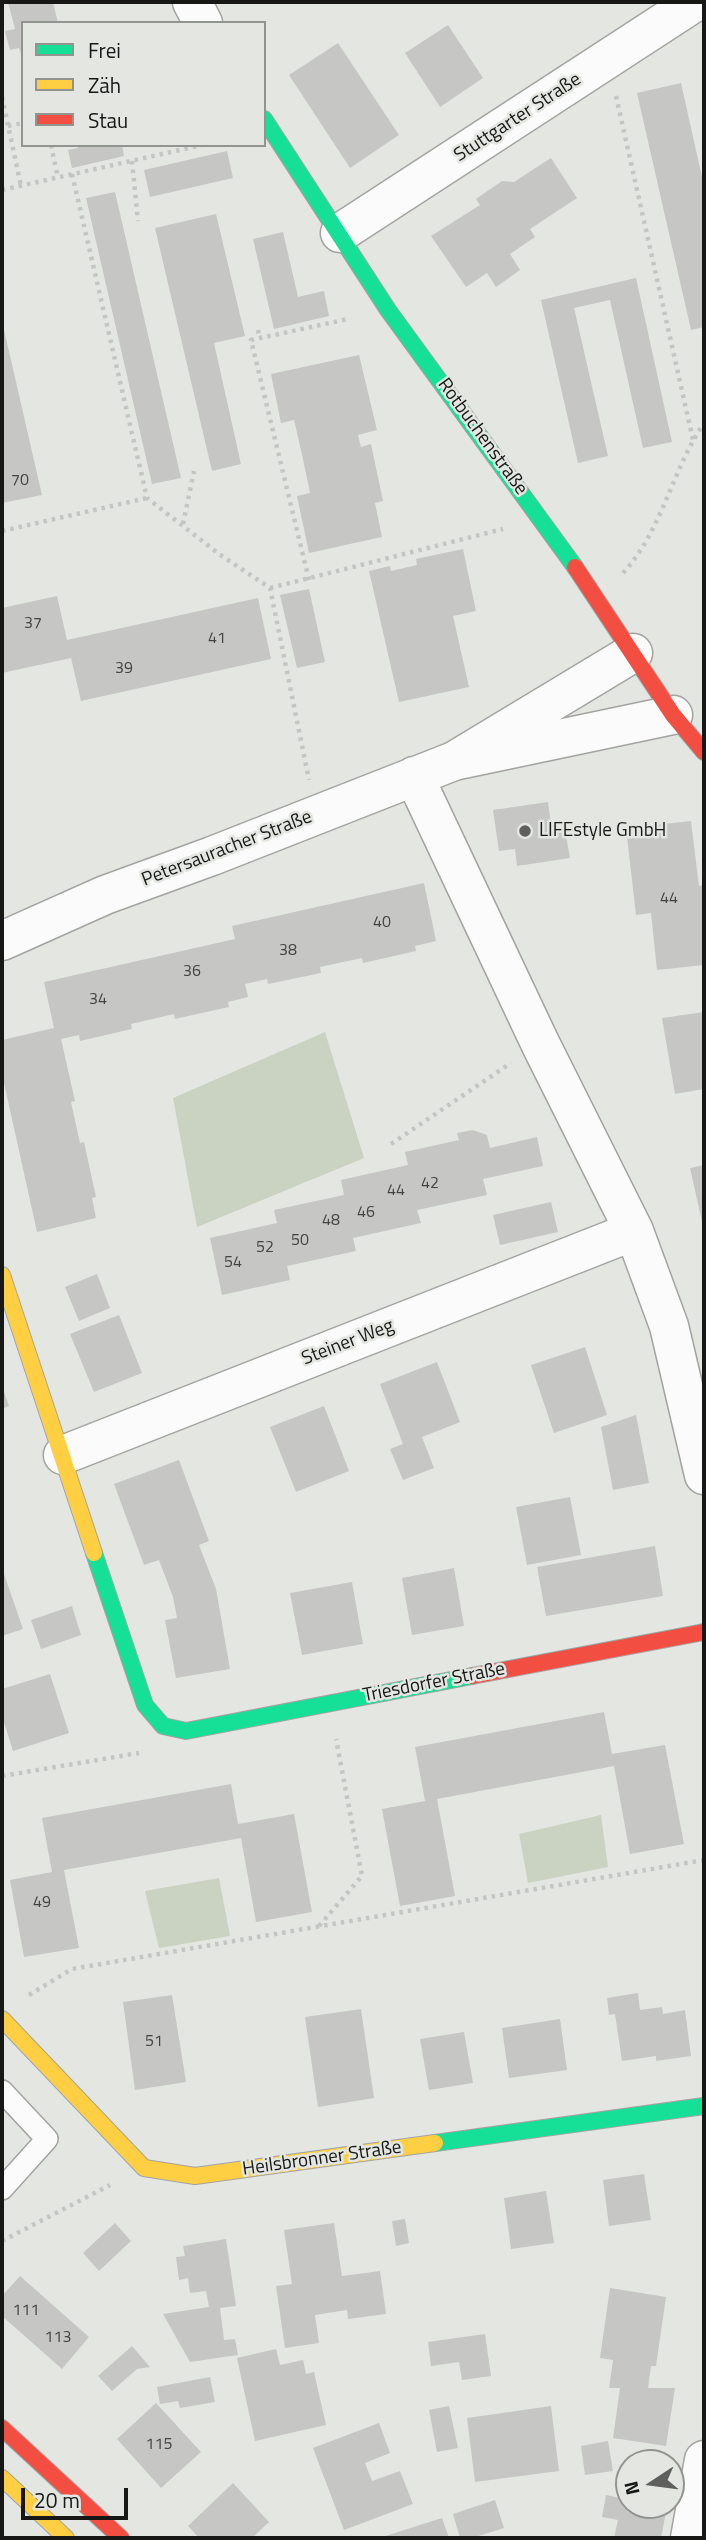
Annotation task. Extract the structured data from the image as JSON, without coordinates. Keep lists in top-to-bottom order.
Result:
{
  "streets": {
    "street": [
      "Stuttgarter Straße",
      "Rotbuchenstraße",
      "Petersauracher Straße",
      "Steiner Weg",
      "Triesdorfer Straße",
      "Heilsbronner Straße"
    ]
  },
  "crossings": [
    ["Stuttgarter Straße", "Rotbuchenstraße"],
    ["Rotbuchenstraße", "Petersauracher Straße"]
  ],
  "places": ["LIFEstyle GmbH"],
  "house_numbers": [
    "70",
    "37",
    "41",
    "39",
    "44",
    "40",
    "38",
    "36",
    "34",
    "42",
    "44",
    "46",
    "48",
    "50",
    "52",
    "54",
    "49",
    "51",
    "111",
    "113",
    "115"
  ],
  "legend": ["Frei", "Zäh", "Stau"],
  "scale_bar": "20 m",
  "north": "left"
}
